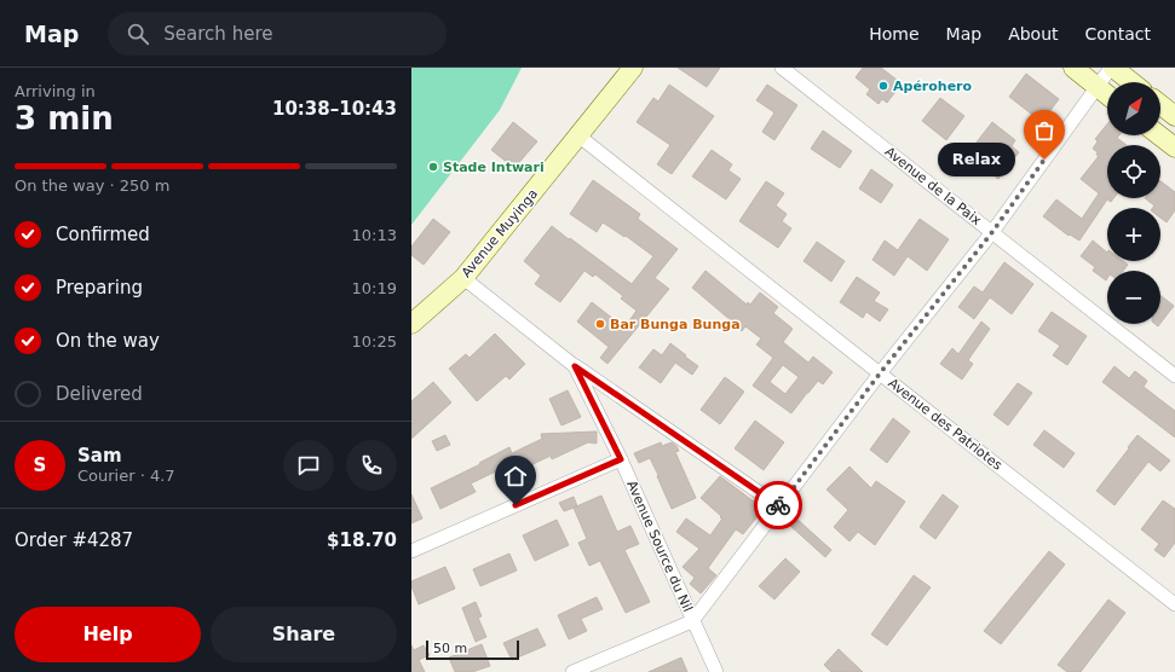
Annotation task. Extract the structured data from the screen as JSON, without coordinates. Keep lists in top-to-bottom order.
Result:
{
  "streets": {
    "street": [
      "Avenue de la Paix",
      "Avenue Muyinga",
      "Avenue des Patriotes",
      "Avenue Source du Nil"
    ]
  },
  "crossings": [
    ["Avenue Muyinga", "Avenue des Patriotes"],
    ["Avenue Muyinga", "Avenue Source du Nil"]
  ],
  "places": [
    "Apérohero",
    "Relax",
    "Stade Intwari",
    "Bar Bunga Bunga"
  ],
  "scale_bar": "50 m",
  "north": "top right",
  "page": {
    "header": "Map",
    "search": "Search here",
    "nav": [
      "Home",
      "Map",
      "About",
      "Contact"
    ],
    "heading": ["3 min", "Arriving in", "10:38–10:43"],
    "panel": [
      "Sam",
      "Courier · 4.7",
      "Order #4287",
      "$18.70"
    ],
    "map_buttons": ["+", "−"],
    "bubble": "Relax",
    "bar": "On the way · 250 m",
    "list": [
      ["Confirmed", "10:13"],
      ["Preparing", "10:19"],
      ["On the way", "10:25"],
      "Delivered"
    ],
    "round": "S",
    "buttons": ["Help", "Share"],
    "scale": "50 m"
  }
}
